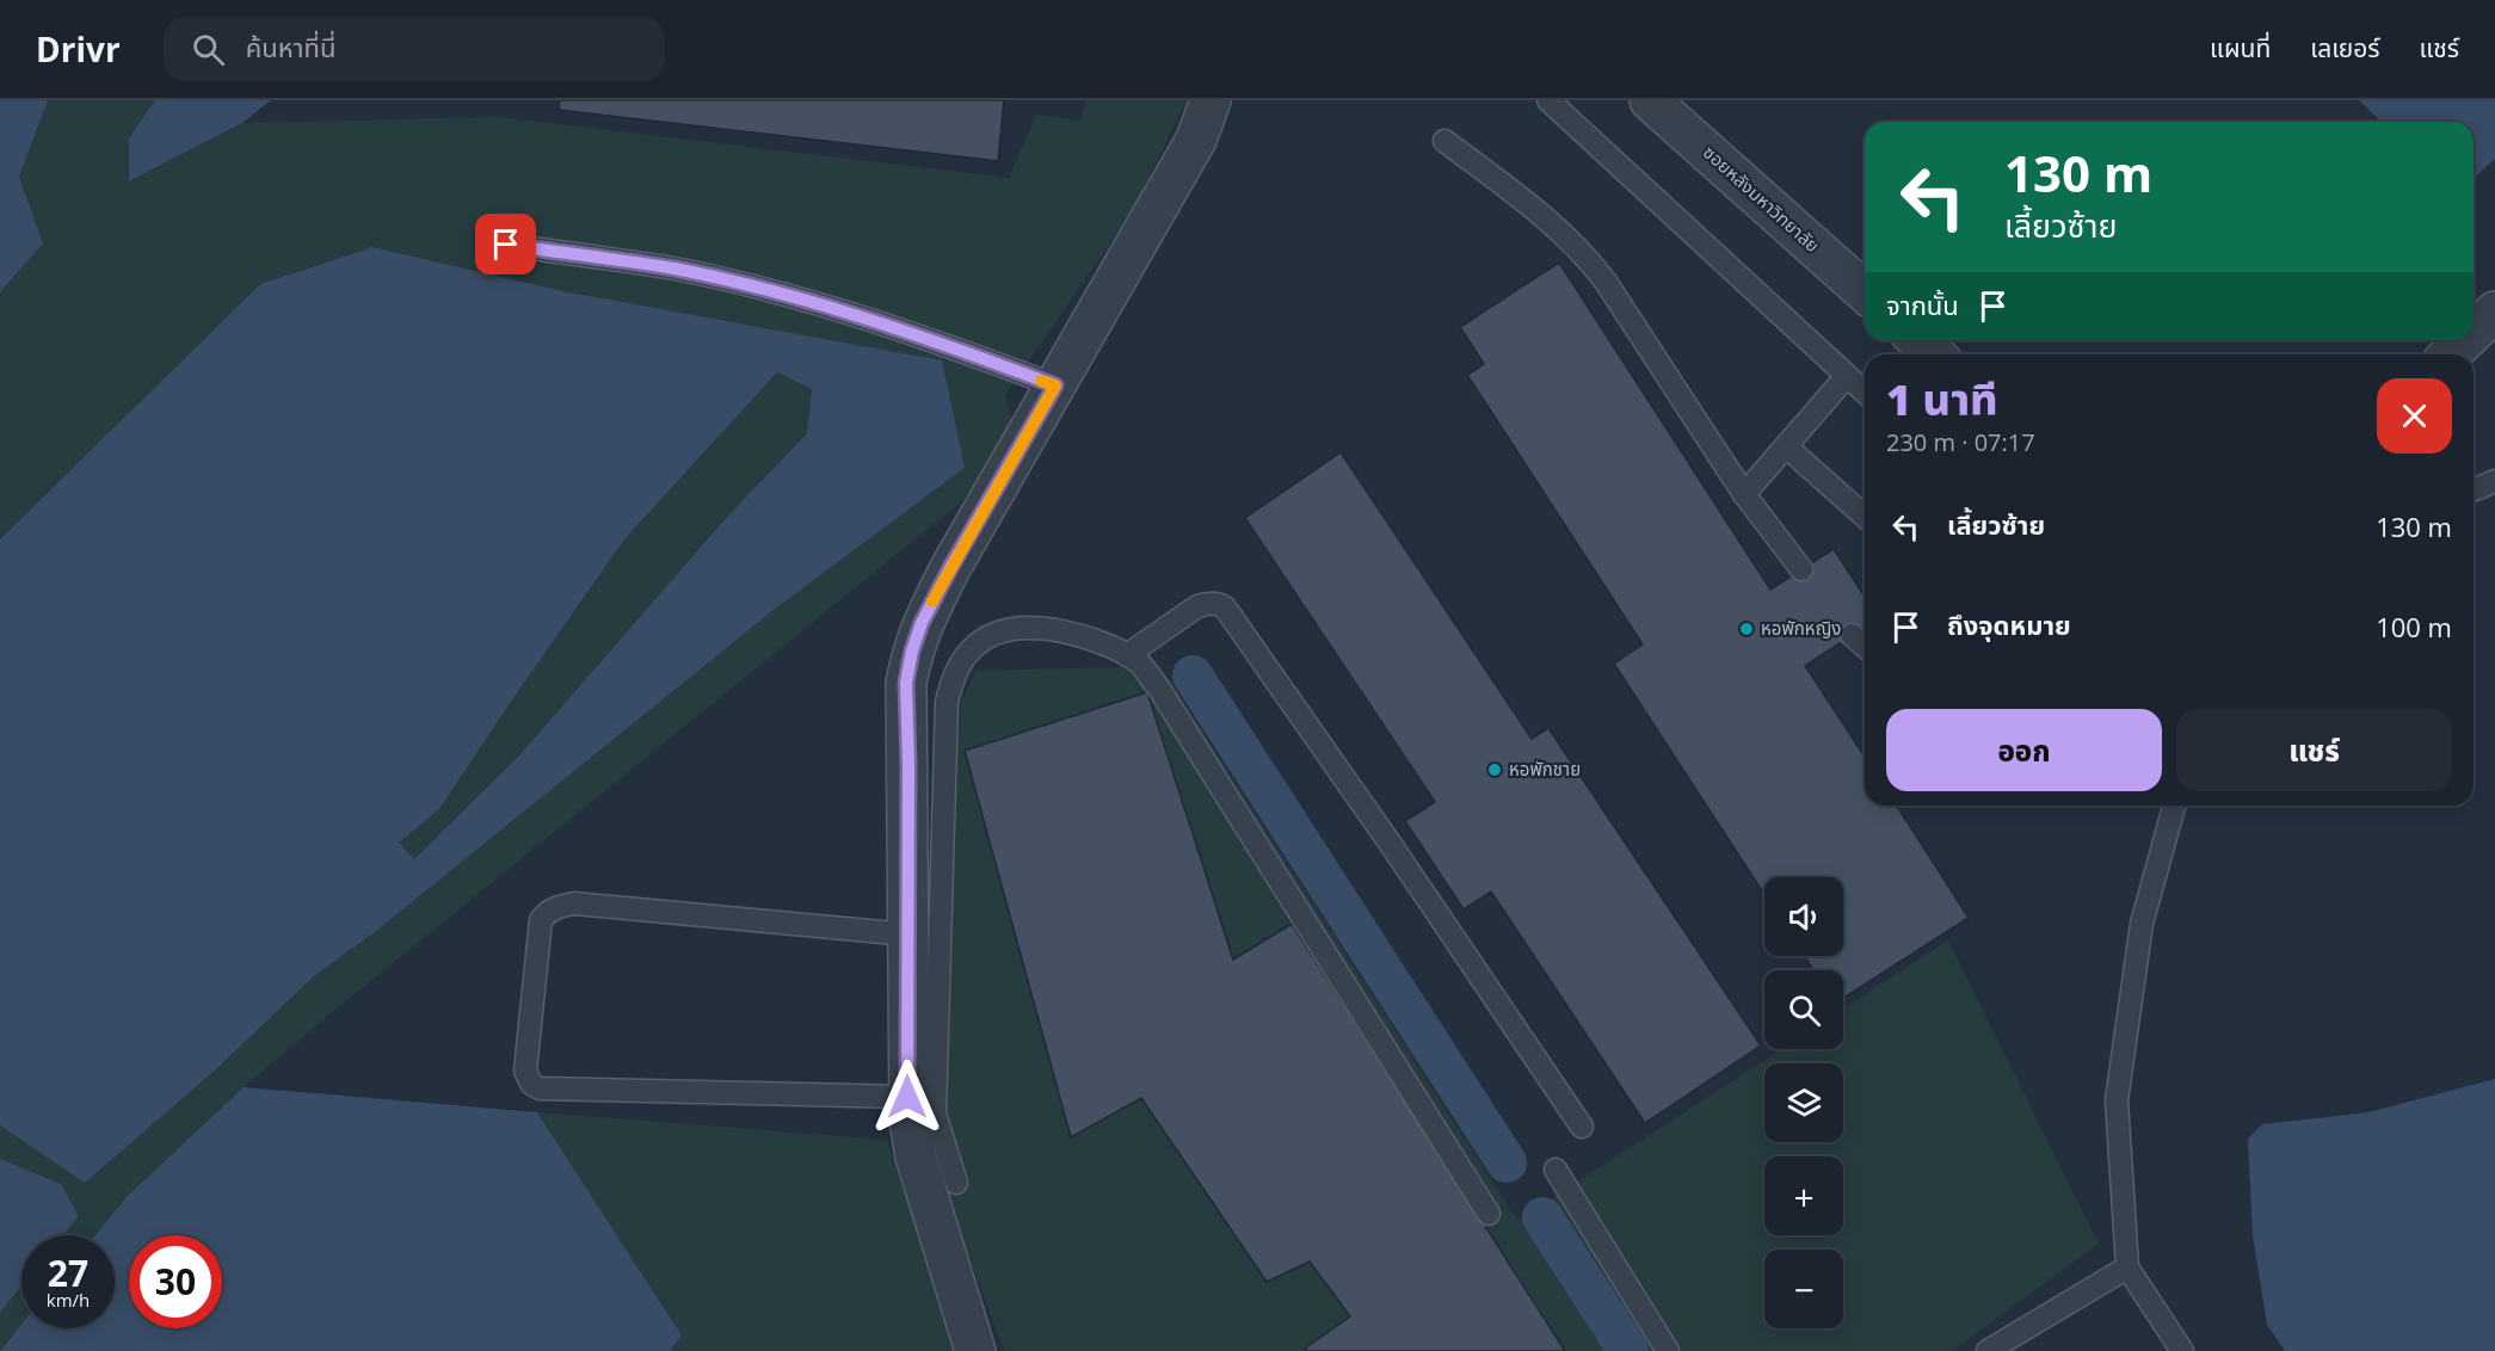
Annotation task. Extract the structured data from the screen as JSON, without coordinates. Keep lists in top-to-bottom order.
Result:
{
  "streets": {
    "street": ["ซอยหลังมหาวิทยาลัย"]
  },
  "places": ["หอพักหญิง", "หอพักชาย"],
  "page": {
    "header": "Drivr",
    "search": "ค้นหาที่นี่",
    "nav": ["แผนที่", "เลเยอร์", "แชร์"],
    "turn": ["130 m", "เลี้ยวซ้าย"],
    "then": "จากนั้น",
    "heading": ["1 นาที", "230 m · 07:17"],
    "list": [
      {
        "name": "เลี้ยวซ้าย",
        "value": "130 m"
      },
      {
        "name": "ถึงจุดหมาย",
        "value": "100 m"
      }
    ],
    "buttons": ["ออก", "แชร์"],
    "map_buttons": ["+", "−"],
    "speed": "27 km/h",
    "limit": "30"
  }
}
